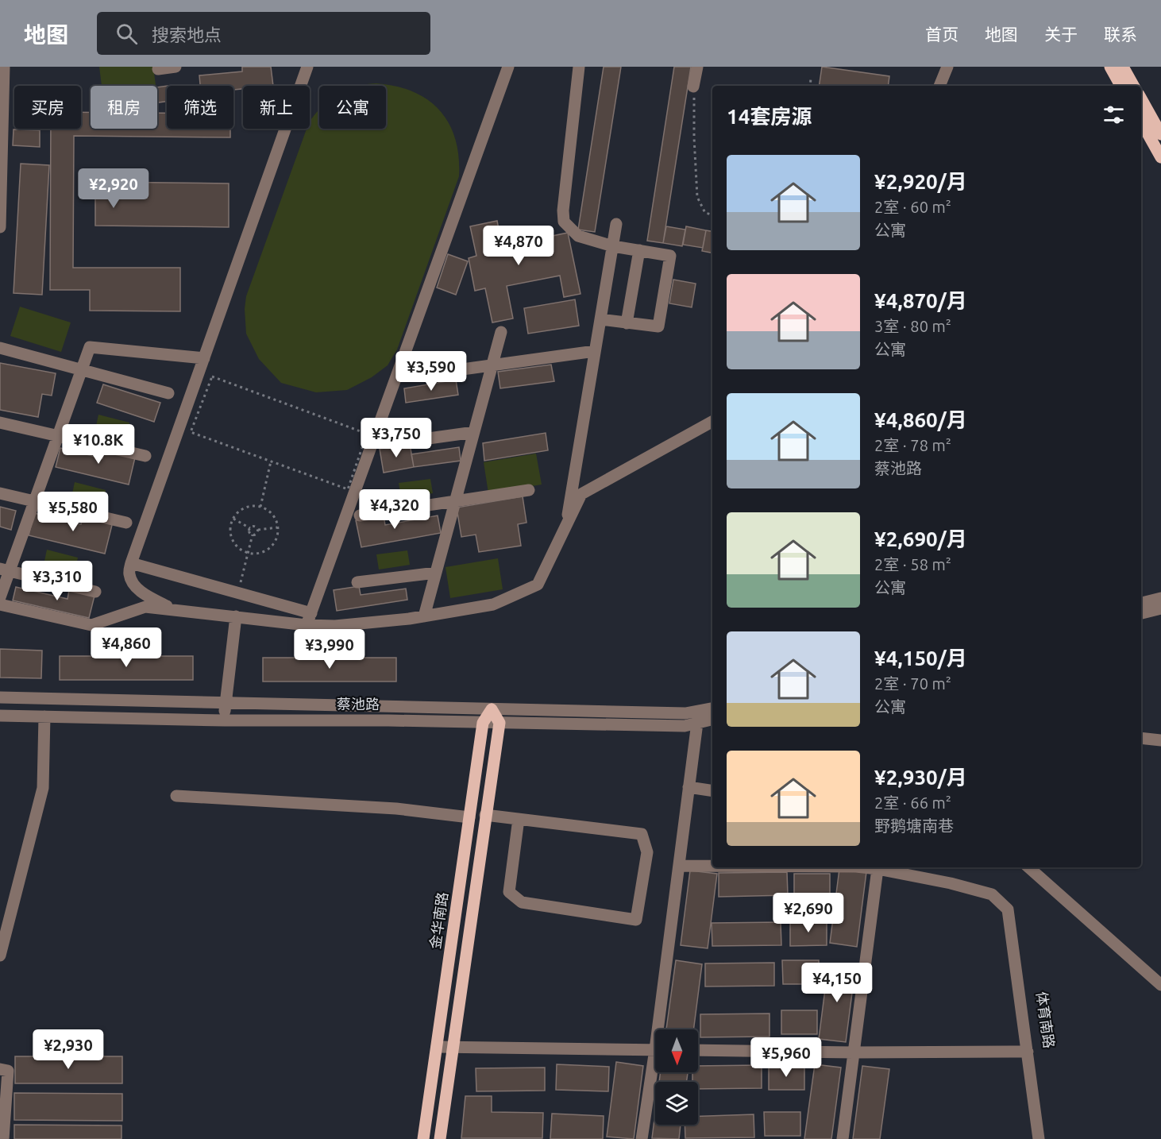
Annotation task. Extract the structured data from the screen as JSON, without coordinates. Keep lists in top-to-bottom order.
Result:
{
  "streets": {
    "main road": ["金华南路"],
    "street": ["蔡池路", "体育南路"]
  },
  "crossings": [
    ["蔡池路", "金华南路"]
  ],
  "north": "bottom",
  "page": {
    "header": "地图",
    "search": "搜索地点",
    "nav": [
      "首页",
      "地图",
      "关于",
      "联系"
    ],
    "chip": [
      "买房",
      "租房",
      "筛选",
      "新上",
      "公寓"
    ],
    "heading": "14套房源",
    "list": [
      {
        "name": "¥2,920/月",
        "note": "2室 · 60 m² · 公寓"
      },
      {
        "name": "¥4,870/月",
        "note": "3室 · 80 m² · 公寓"
      },
      {
        "name": "¥4,860/月",
        "note": "2室 · 78 m² · 蔡池路"
      },
      {
        "name": "¥2,690/月",
        "note": "2室 · 58 m² · 公寓"
      },
      {
        "name": "¥4,150/月",
        "note": "2室 · 70 m² · 公寓"
      },
      {
        "name": "¥2,930/月",
        "note": "2室 · 66 m² · 野鹅塘南巷"
      }
    ],
    "price": [
      "¥2,920",
      "¥4,870",
      "¥3,590",
      "¥3,750",
      "¥10.8K",
      "¥4,320",
      "¥5,580",
      "¥3,310",
      "¥4,860",
      "¥3,990",
      "¥2,690",
      "¥4,150",
      "¥2,930",
      "¥5,960"
    ]
  }
}
